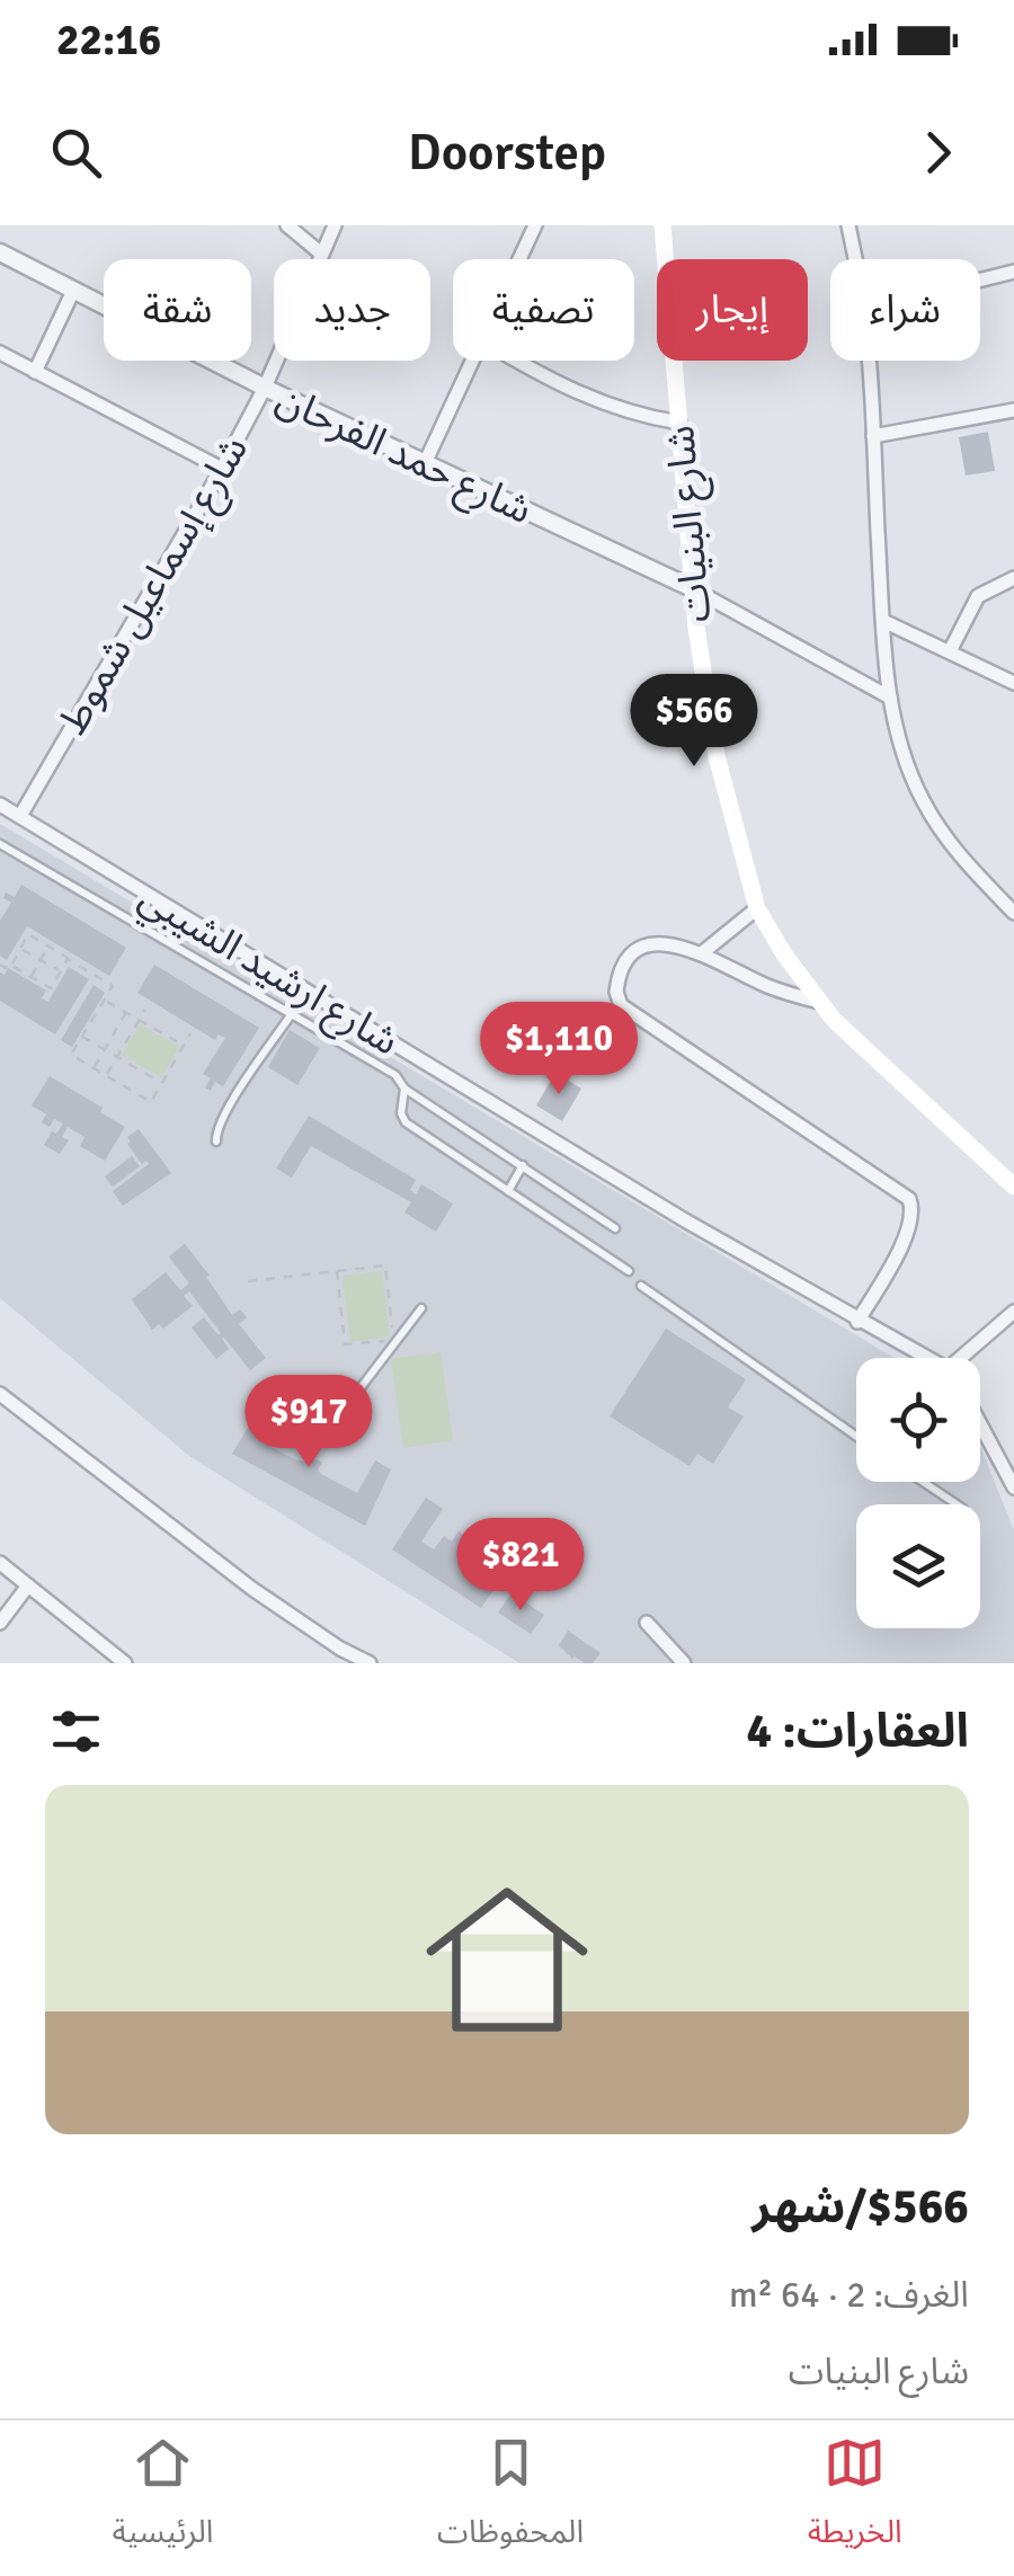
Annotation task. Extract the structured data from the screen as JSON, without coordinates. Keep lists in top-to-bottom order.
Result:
{
  "streets": {
    "main road": ["شارع البنيات"],
    "street": ["شارع حمد الفرحان", "شارع إسماعيل شموط", "شارع ارشيد الشيبي"]
  },
  "crossings": [
    ["شارع حمد الفرحان", "شارع البنيات"],
    ["شارع حمد الفرحان", "شارع إسماعيل شموط"],
    ["شارع إسماعيل شموط", "شارع ارشيد الشيبي"]
  ],
  "page": {
    "status": "22:16",
    "header": "Doorstep",
    "chip": [
      "شراء",
      "إيجار",
      "تصفية",
      "جديد",
      "شقة"
    ],
    "price": [
      "$566",
      "$1,110",
      "$917",
      "$821"
    ],
    "heading": "العقارات: 4",
    "list": [
      {
        "name": "$566/شهر",
        "note": "الغرف: 2 · 64 m² · شارع البنيات"
      }
    ],
    "tabs": ["الخريطة", "المحفوظات", "الرئيسية"]
  }
}
